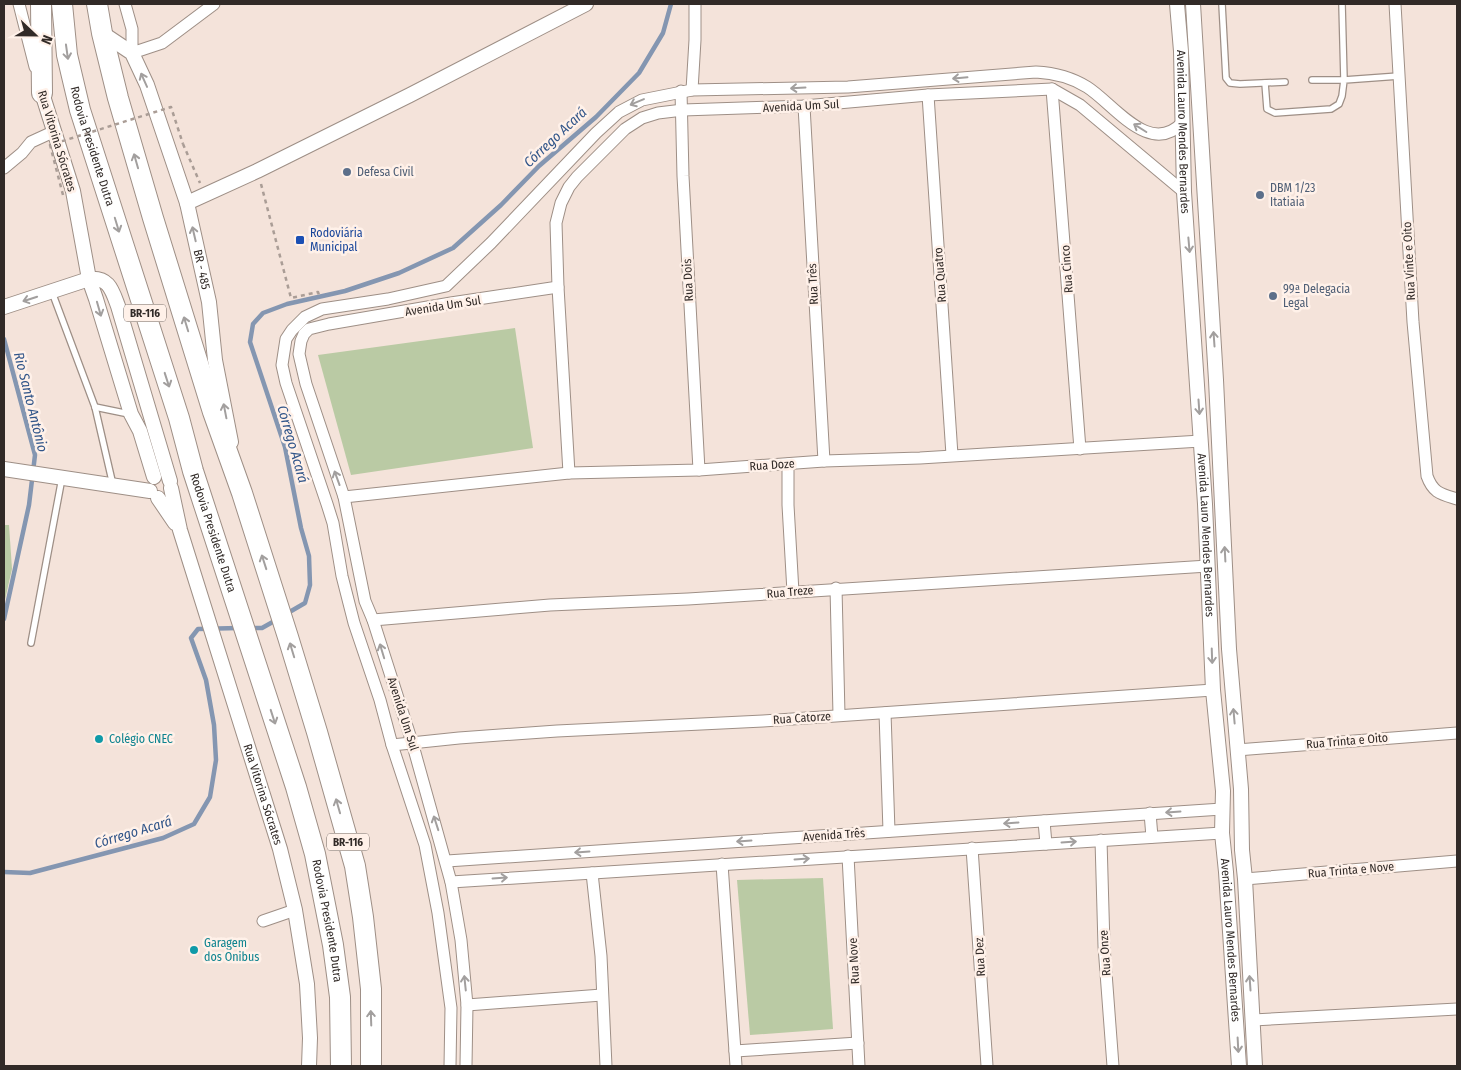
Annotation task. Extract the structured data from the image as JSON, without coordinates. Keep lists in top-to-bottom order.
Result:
{
  "streets": {
    "highway": ["Rodovia Presidente Dutra", "BR-116"],
    "street": [
      "Avenida Um Sul",
      "Avenida Lauro Mendes Bernardes",
      "Rua Vitorina Sócrates",
      "Rua Vinte e Oito",
      "BR - 485",
      "Rua Cinco",
      "Rua Quatro",
      "Rua Dois",
      "Rua Três",
      "Rua Doze",
      "Rua Treze",
      "Rua Catorze",
      "Rua Trinta e Oito",
      "Avenida Três",
      "Rua Trinta e Nove",
      "Rua Onze",
      "Rua Dez",
      "Rua Nove"
    ]
  },
  "crossings": [
    ["Avenida Um Sul", "Avenida Lauro Mendes Bernardes"],
    ["Avenida Um Sul", "Rua Cinco"],
    ["Avenida Um Sul", "Rua Quatro"],
    ["Avenida Um Sul", "Rua Dois"],
    ["Avenida Um Sul", "Rua Três"],
    ["Avenida Um Sul", "Rua Doze"],
    ["Avenida Um Sul", "Rua Treze"],
    ["Avenida Um Sul", "Rua Catorze"],
    ["Avenida Um Sul", "Avenida Três"],
    ["Avenida Lauro Mendes Bernardes", "Rua Doze"],
    ["Avenida Lauro Mendes Bernardes", "Rua Treze"],
    ["Avenida Lauro Mendes Bernardes", "Rua Catorze"],
    ["Avenida Lauro Mendes Bernardes", "Rua Trinta e Oito"],
    ["Avenida Lauro Mendes Bernardes", "Avenida Três"],
    ["Avenida Lauro Mendes Bernardes", "Rua Trinta e Nove"],
    ["BR - 485", "BR-116"],
    ["Rua Cinco", "Rua Doze"],
    ["Rua Quatro", "Rua Doze"],
    ["Rua Dois", "Rua Doze"],
    ["Rua Três", "Rua Doze"],
    ["Avenida Três", "Rua Onze"],
    ["Avenida Três", "Rua Dez"],
    ["Avenida Três", "Rua Nove"]
  ],
  "water": ["Córrego Acará", "Rio Santo Antônio"],
  "places": {
    "other": [
      "Defesa Civil",
      "DBM 1/23 Itatiaia",
      "99ª Delegacia Legal",
      "Colégio CNEC",
      "Garagem dos Onibus"
    ],
    "transit": ["Rodoviária Municipal"]
  },
  "north": "right"
}
